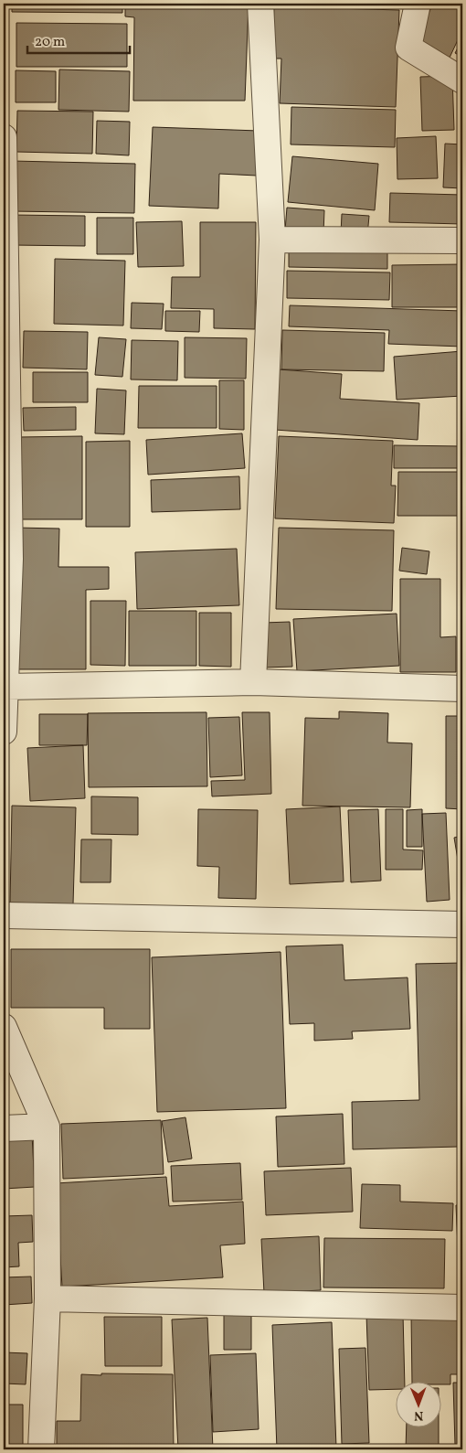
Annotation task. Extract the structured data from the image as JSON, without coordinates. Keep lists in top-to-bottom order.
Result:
{
  "scale_bar": "20 m",
  "north": "bottom"
}
